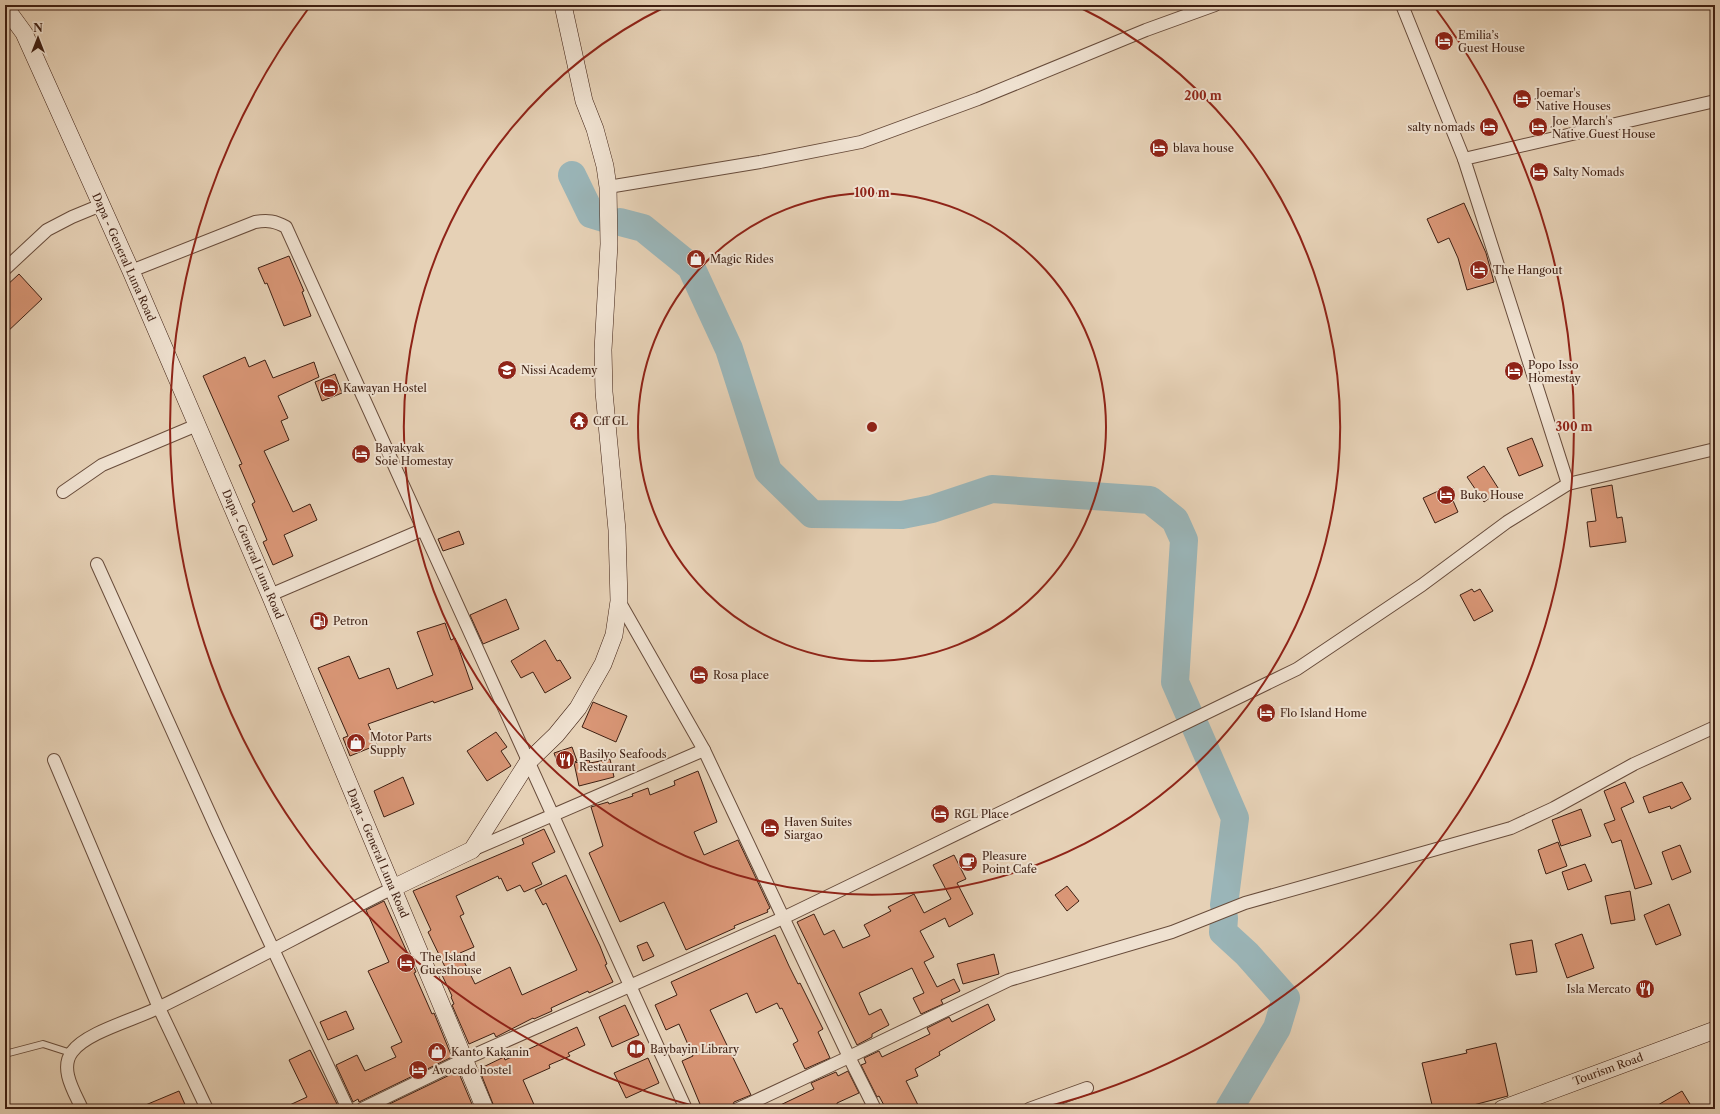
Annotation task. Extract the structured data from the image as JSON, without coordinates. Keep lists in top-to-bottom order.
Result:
{
  "streets": {
    "street": ["Dapa - General Luna Road", "Tourism Road"]
  },
  "places": {
    "hotel": [
      "Emilia’s Guest House",
      "Joemar's Native Houses",
      "salty nomads",
      "Joe March's Native Guest House",
      "blava house",
      "Salty Nomads",
      "The Hangout",
      "Popo Isso Homestay",
      "Kawayan Hostel",
      "Bayakyak Soie Homestay",
      "Buko House",
      "Rosa place",
      "Flo Island Home",
      "RGL Place",
      "Haven Suites Siargao",
      "The Island Guesthouse",
      "Avocado hostel"
    ],
    "shop": ["Magic Rides", "Motor Parts Supply", "Kanto Kakanin"],
    "school or university": ["Nissi Academy"],
    "temple": ["Cff GL"],
    "fuel station": ["Petron"],
    "restaurant": ["Basilyo Seafoods Restaurant", "Isla Mercato"],
    "cafe": ["Pleasure Point Cafe"],
    "library": ["Baybayin Library"]
  },
  "north": "top",
  "rings": ["200 m", "100 m", "300 m"]
}
